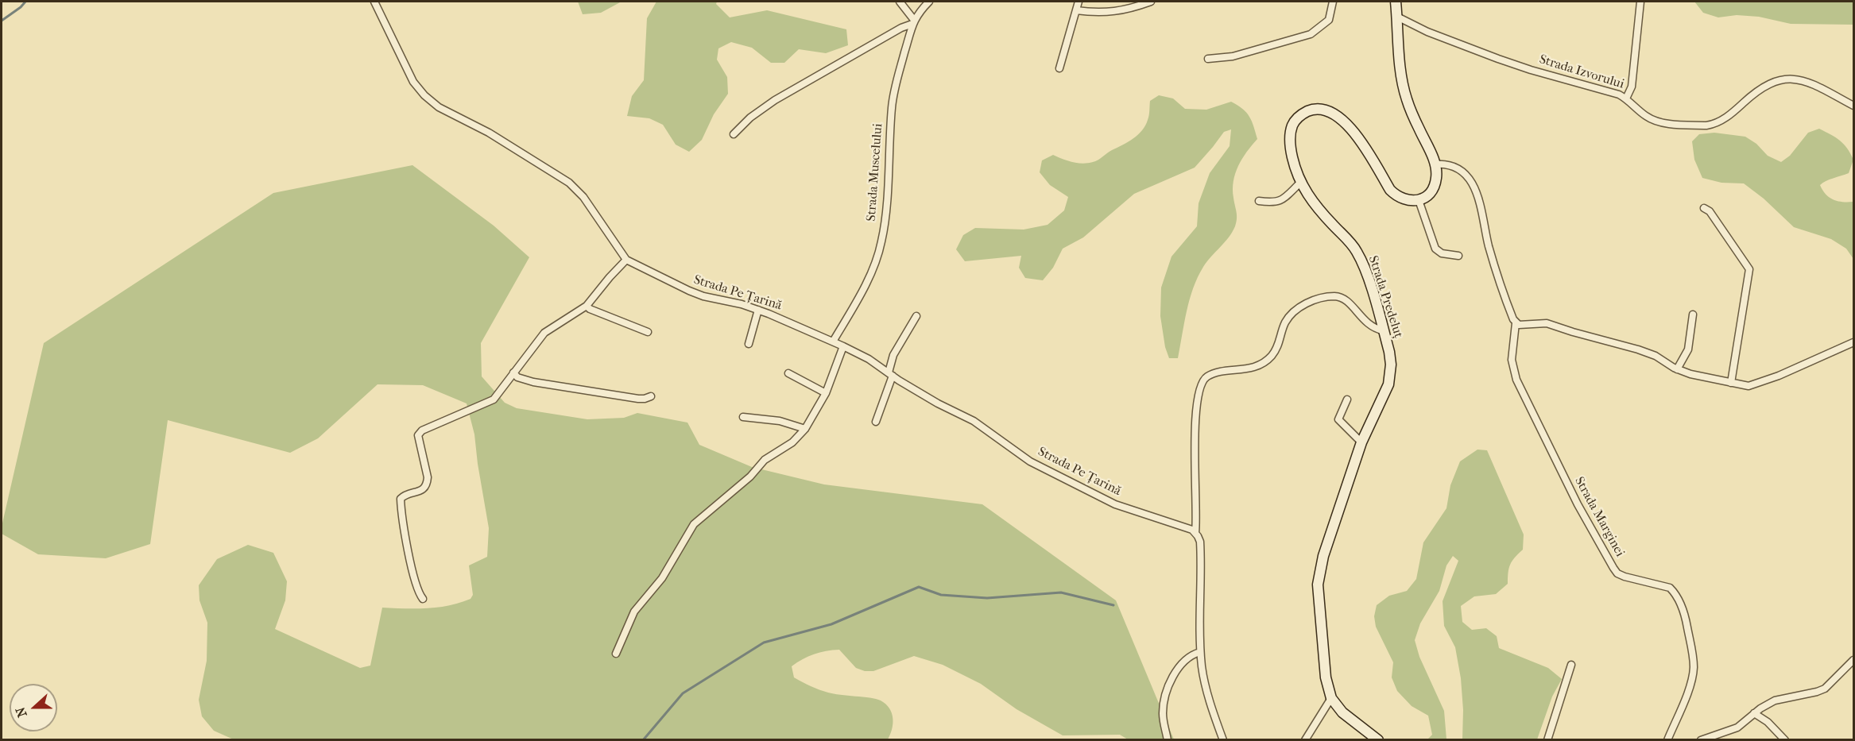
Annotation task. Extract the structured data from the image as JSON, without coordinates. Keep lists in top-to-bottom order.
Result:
{
  "streets": {
    "main road": ["Strada Predeluț"],
    "street": [
      "Strada Izvorului",
      "Strada Muscelului",
      "Strada Pe Țarină",
      "Strada Marginei"
    ]
  },
  "crossings": [
    ["Strada Muscelului", "Strada Pe Țarină"]
  ],
  "north": "left"
}
